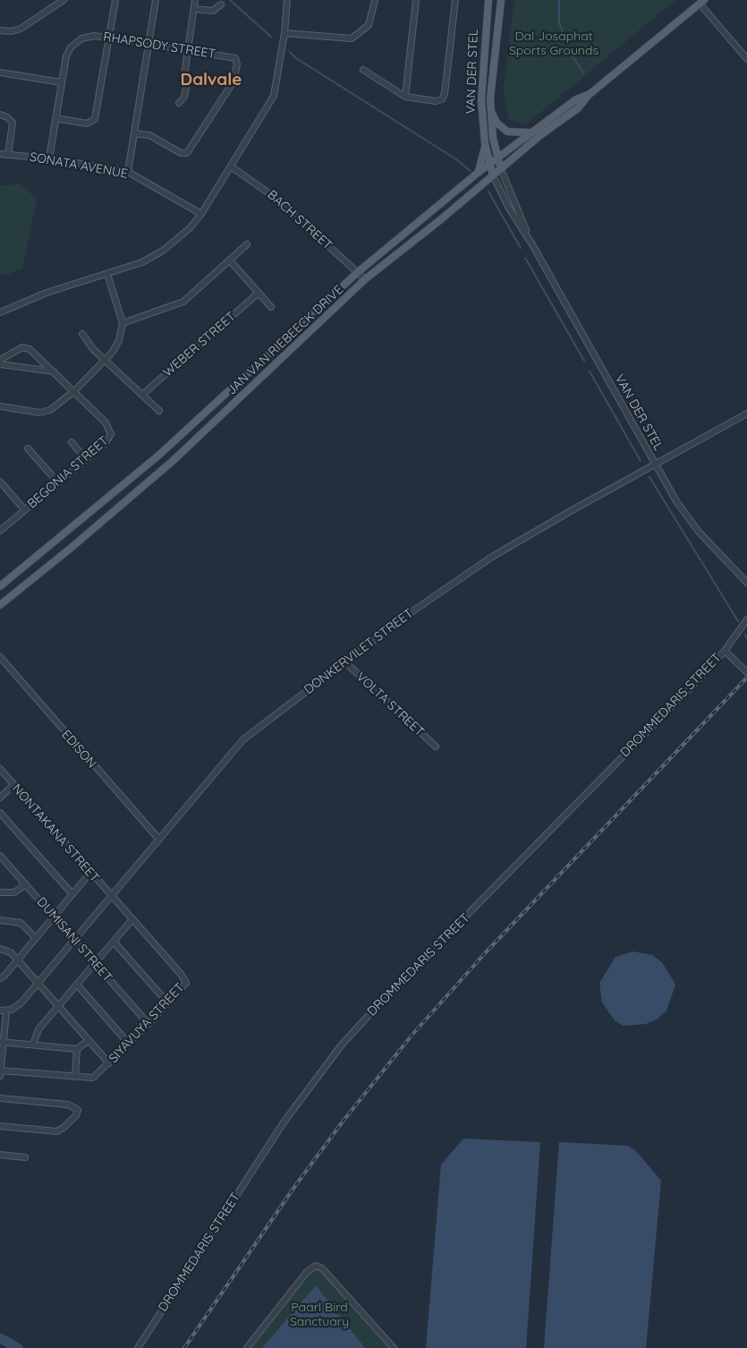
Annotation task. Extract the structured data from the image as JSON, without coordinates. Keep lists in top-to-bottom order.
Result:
{
  "streets": {
    "main road": ["VAN DER STEL", "JAN VAN RIEBEECK DRIVE"],
    "street": [
      "RHAPSODY STREET",
      "SONATA AVENUE",
      "BACH STREET",
      "WEBER STREET",
      "BEGONIA STREET",
      "DONKERVILET STREET",
      "VOLTA STREET",
      "DROMMEDARIS STREET",
      "EDISON",
      "NONTAKANA STREET",
      "DUMISANI STREET",
      "SIYAVUYA STREET"
    ]
  },
  "crossings": [
    ["RHAPSODY STREET", "SONATA AVENUE"],
    ["VAN DER STEL", "JAN VAN RIEBEECK DRIVE"],
    ["VAN DER STEL", "DONKERVILET STREET"],
    ["BACH STREET", "JAN VAN RIEBEECK DRIVE"],
    ["DONKERVILET STREET", "VOLTA STREET"],
    ["DONKERVILET STREET", "EDISON"],
    ["DONKERVILET STREET", "NONTAKANA STREET"],
    ["DONKERVILET STREET", "DUMISANI STREET"],
    ["DONKERVILET STREET", "SIYAVUYA STREET"],
    ["NONTAKANA STREET", "SIYAVUYA STREET"],
    ["DUMISANI STREET", "SIYAVUYA STREET"]
  ],
  "districts": ["Dalvale"],
  "parks": ["Dal Josaphat Sports Grounds", "Paarl Bird Sanctuary"]
}
